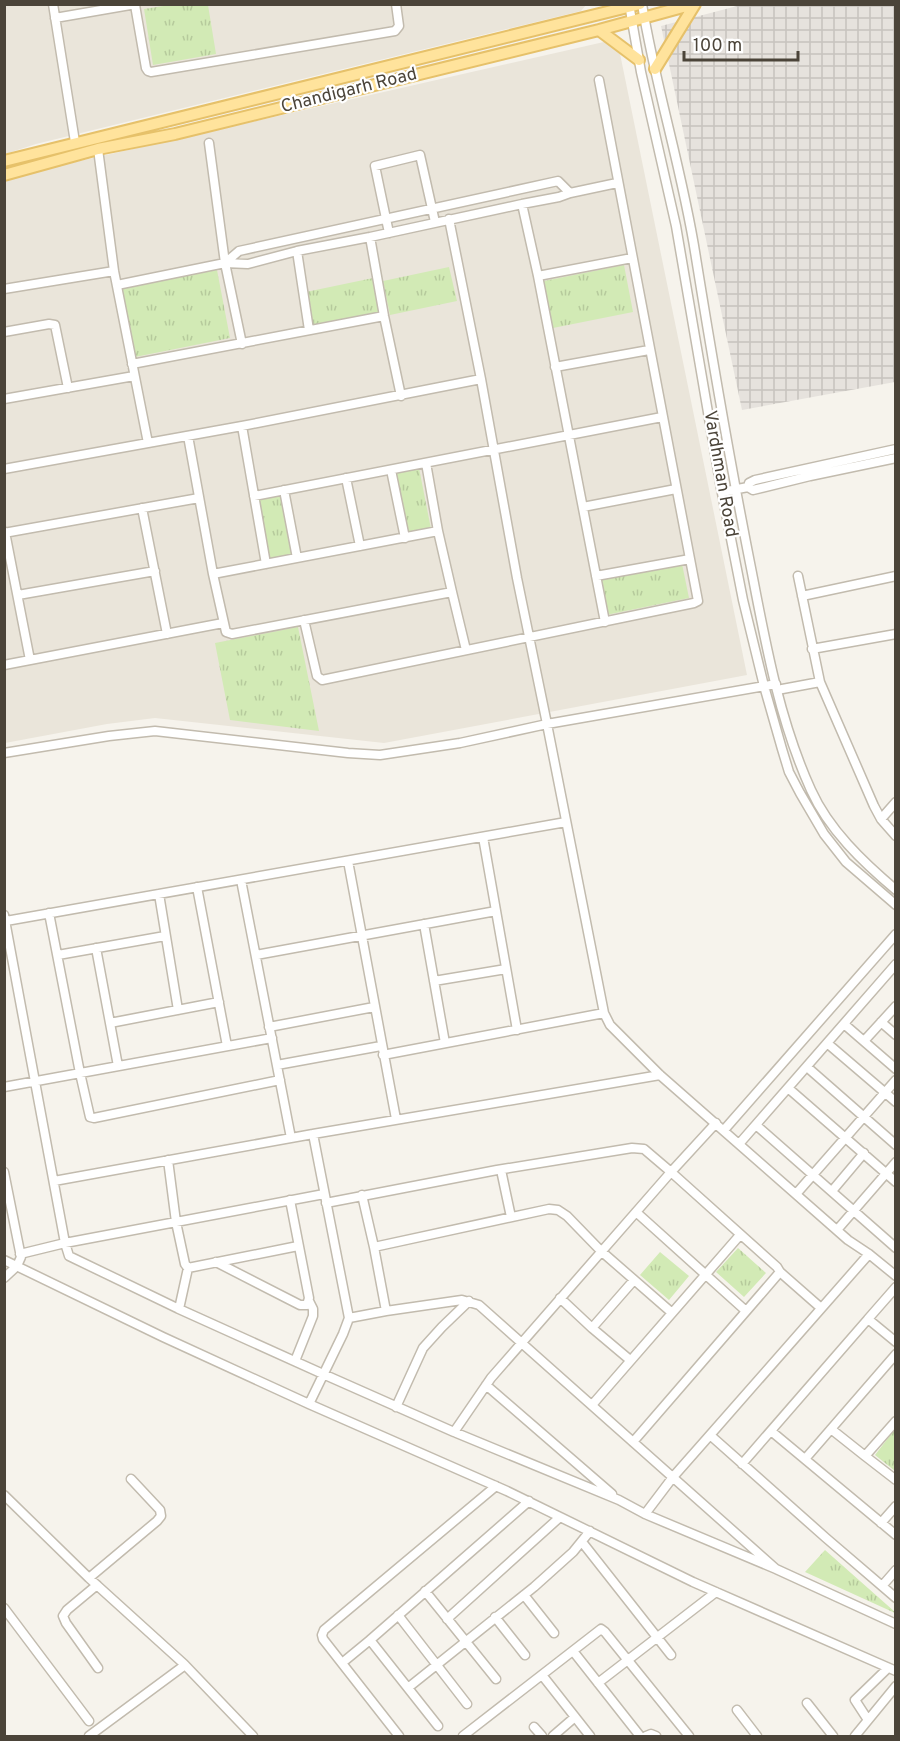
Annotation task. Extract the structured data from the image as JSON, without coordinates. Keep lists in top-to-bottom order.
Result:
{
  "streets": {
    "main road": ["Chandigarh Road"],
    "street": ["Vardhman Road"]
  },
  "crossings": [
    ["Chandigarh Road", "Vardhman Road"]
  ],
  "scale_bar": "100 m"
}
